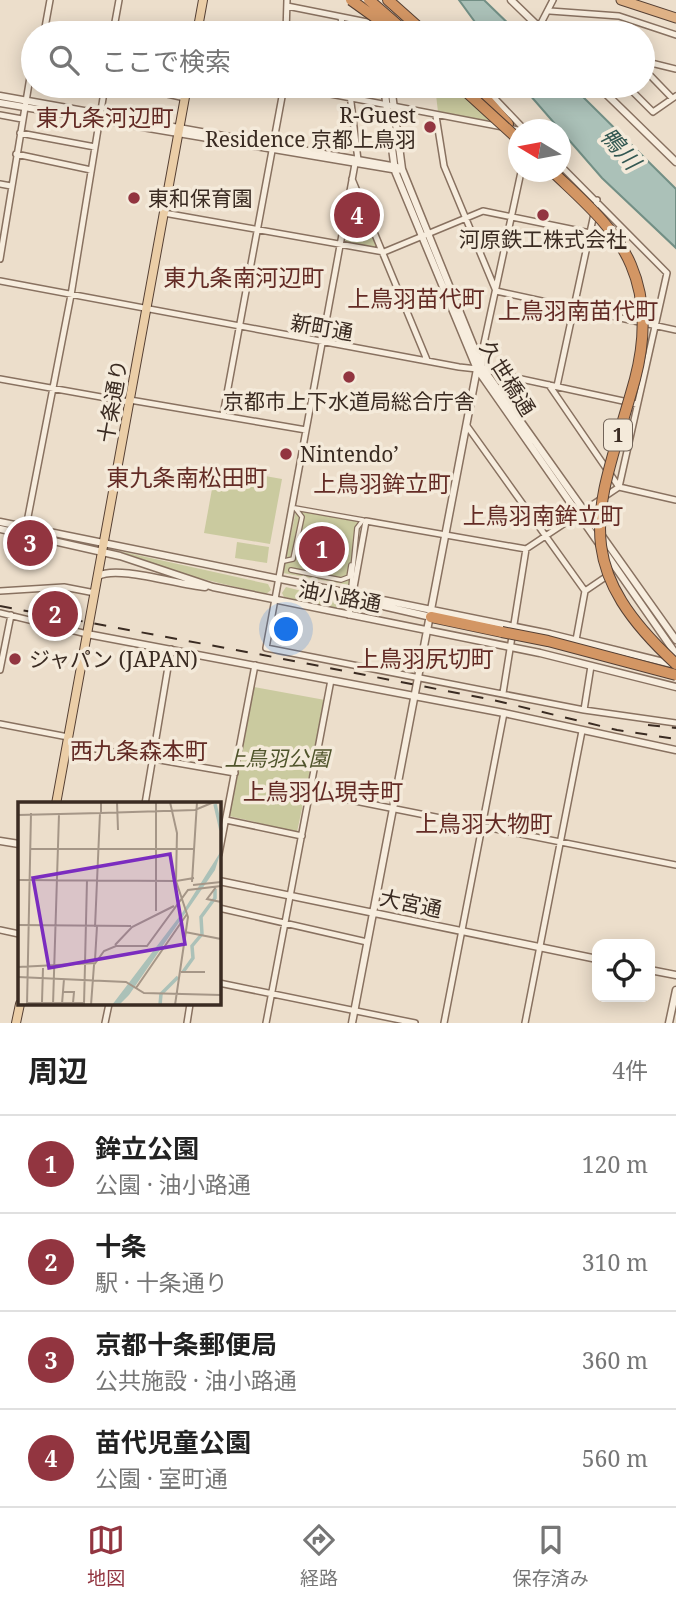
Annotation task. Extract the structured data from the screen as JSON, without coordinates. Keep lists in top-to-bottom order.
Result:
{
  "streets": {
    "highway": ["1"],
    "main road": ["十条通り"],
    "street": [
      "新町通",
      "久世橋通",
      "油小路通",
      "大宮通"
    ]
  },
  "crossings": [
    ["新町通", "久世橋通"],
    ["新町通", "十条通り"],
    ["十条通り", "油小路通"]
  ],
  "districts": [
    "東九条河辺町",
    "東九条南河辺町",
    "上鳥羽苗代町",
    "上鳥羽南苗代町",
    "東九条南松田町",
    "上鳥羽鉾立町",
    "上鳥羽南鉾立町",
    "上鳥羽尻切町",
    "西九条森本町",
    "上鳥羽仏現寺町",
    "上鳥羽大物町"
  ],
  "water": ["鴨川"],
  "parks": ["上鳥羽公園"],
  "places": [
    "R-Guest Residence 京都上鳥羽",
    "東和保育園",
    "河原鉄工株式会社",
    "京都市上下水道局総合庁舎",
    "Nintendo’",
    "ジャパン (JAPAN)"
  ],
  "north": "left",
  "page": {
    "search": "ここで検索",
    "pins": [
      "4",
      "3",
      "1",
      "2"
    ],
    "heading": ["周辺", "4件"],
    "list": [
      {
        "mark": "1",
        "name": "鉾立公園",
        "note": "公園 · 油小路通",
        "value": "120 m"
      },
      {
        "mark": "2",
        "name": "十条",
        "note": "駅 · 十条通り",
        "value": "310 m"
      },
      {
        "mark": "3",
        "name": "京都十条郵便局",
        "note": "公共施設 · 油小路通",
        "value": "360 m"
      },
      {
        "mark": "4",
        "name": "苗代児童公園",
        "note": "公園 · 室町通",
        "value": "560 m"
      }
    ],
    "nav": ["地図", "経路", "保存済み"]
  }
}
